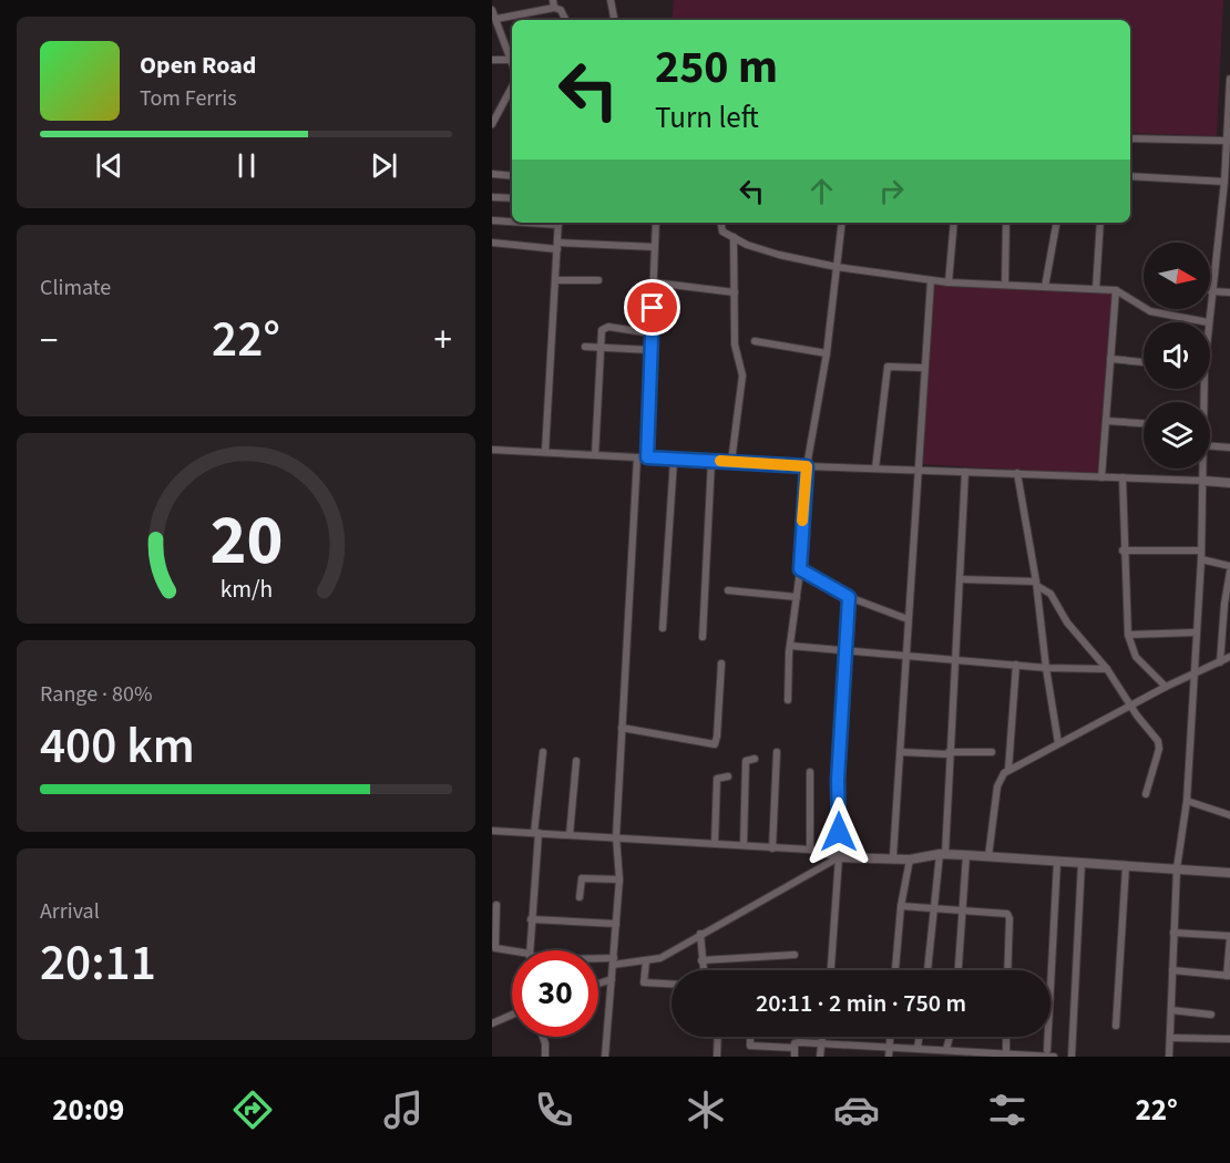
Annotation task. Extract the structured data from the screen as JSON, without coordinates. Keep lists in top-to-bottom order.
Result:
{
  "north": "right",
  "page": {
    "turn": ["250 m", "Turn left"],
    "song": ["Open Road", "Tom Ferris"],
    "tile": [
      "Climate",
      ["Range · 80%", "400 km"],
      ["Arrival", "20:11"]
    ],
    "heat": ["−", "22°", "+"],
    "limit": "30",
    "trip": "20:11 · 2 min · 750 m",
    "tabs": ["20:09", "22°"],
    "gauge": ["20", "km/h"]
  }
}
